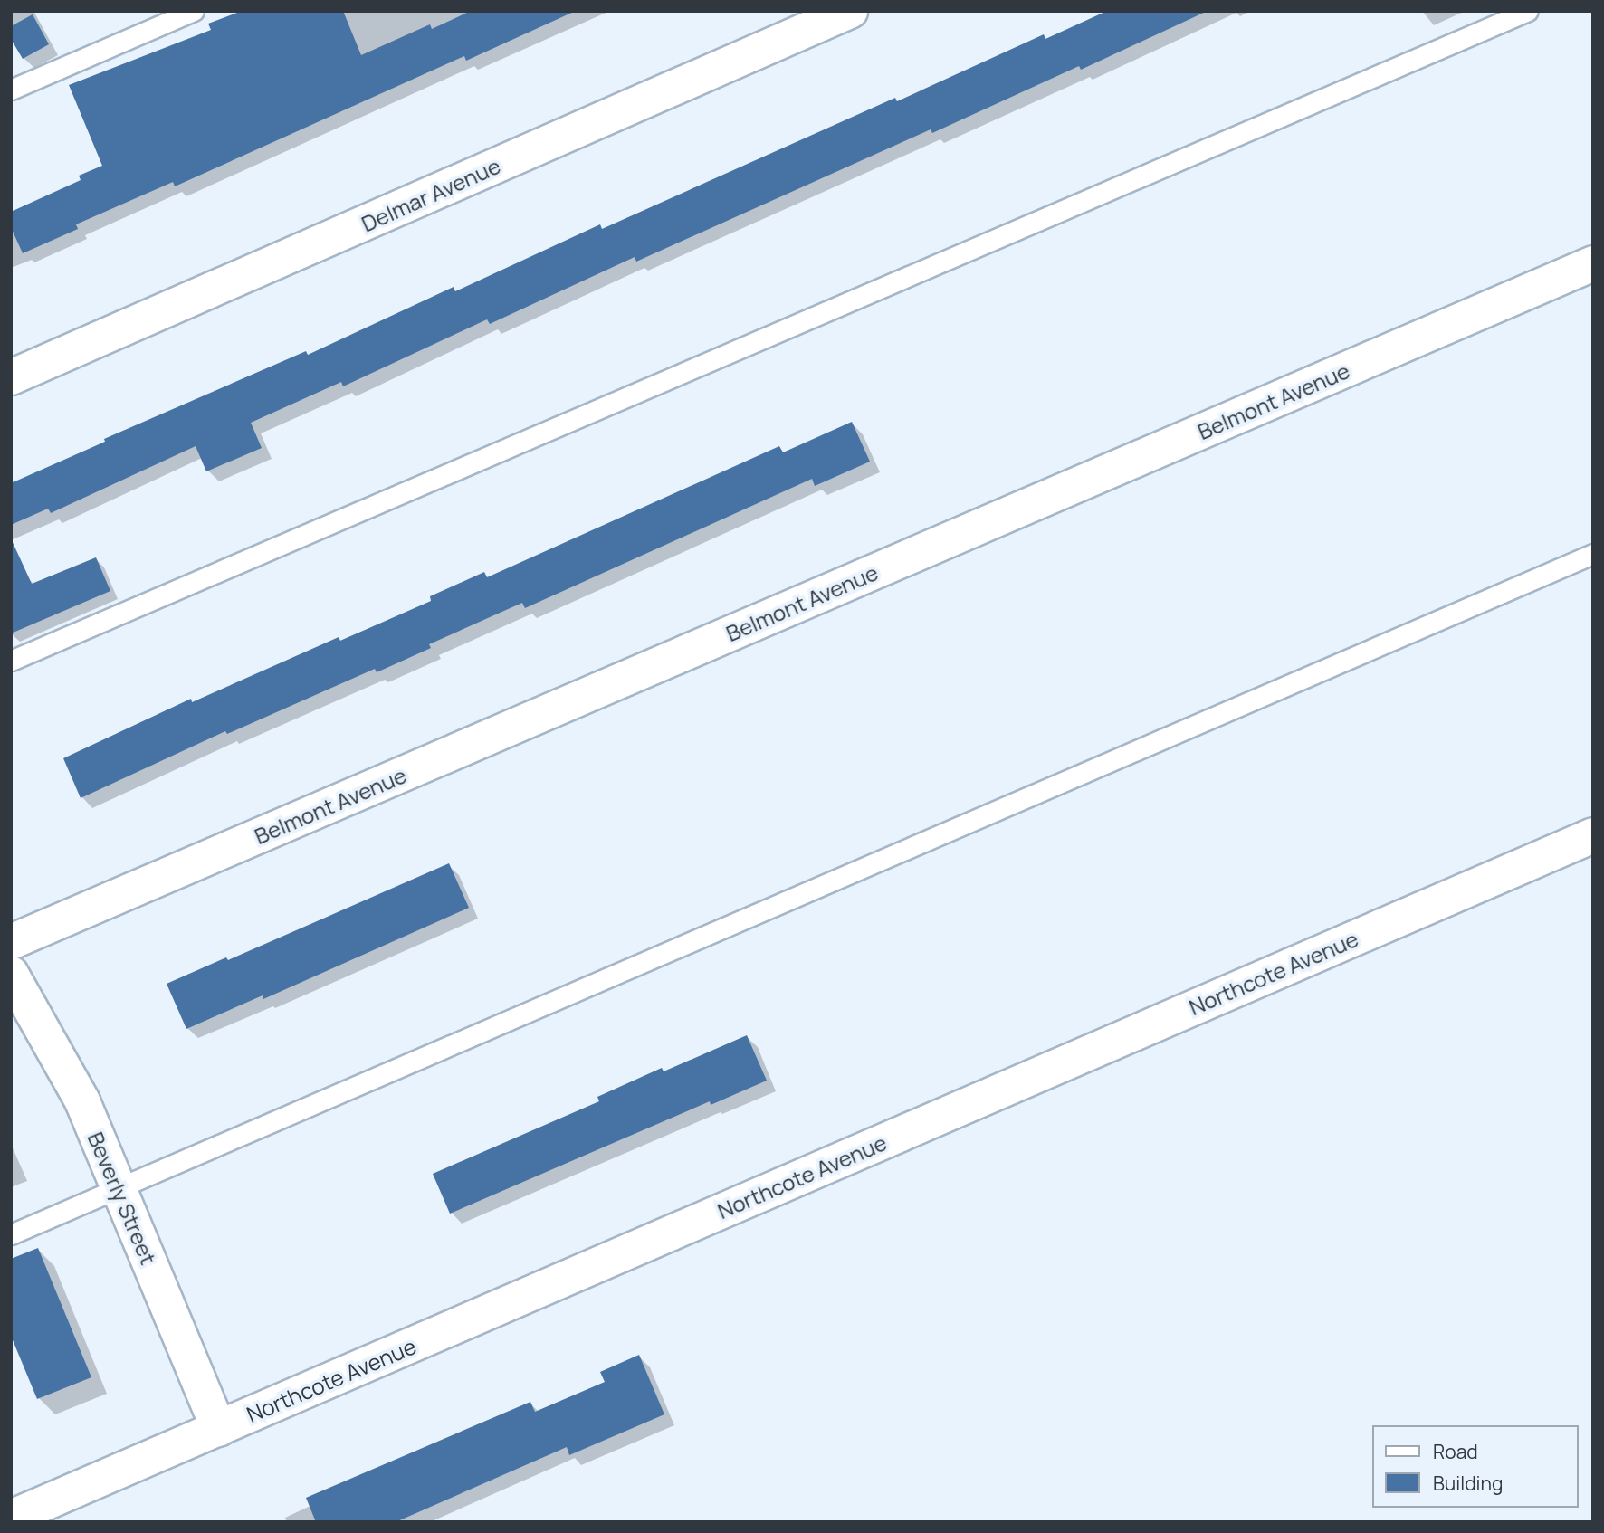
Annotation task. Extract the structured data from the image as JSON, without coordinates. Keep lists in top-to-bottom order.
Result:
{
  "streets": {
    "street": [
      "Delmar Avenue",
      "Belmont Avenue",
      "Northcote Avenue",
      "Beverly Street"
    ]
  },
  "crossings": [
    ["Northcote Avenue", "Beverly Street"]
  ],
  "legend": ["Road", "Building"]
}
